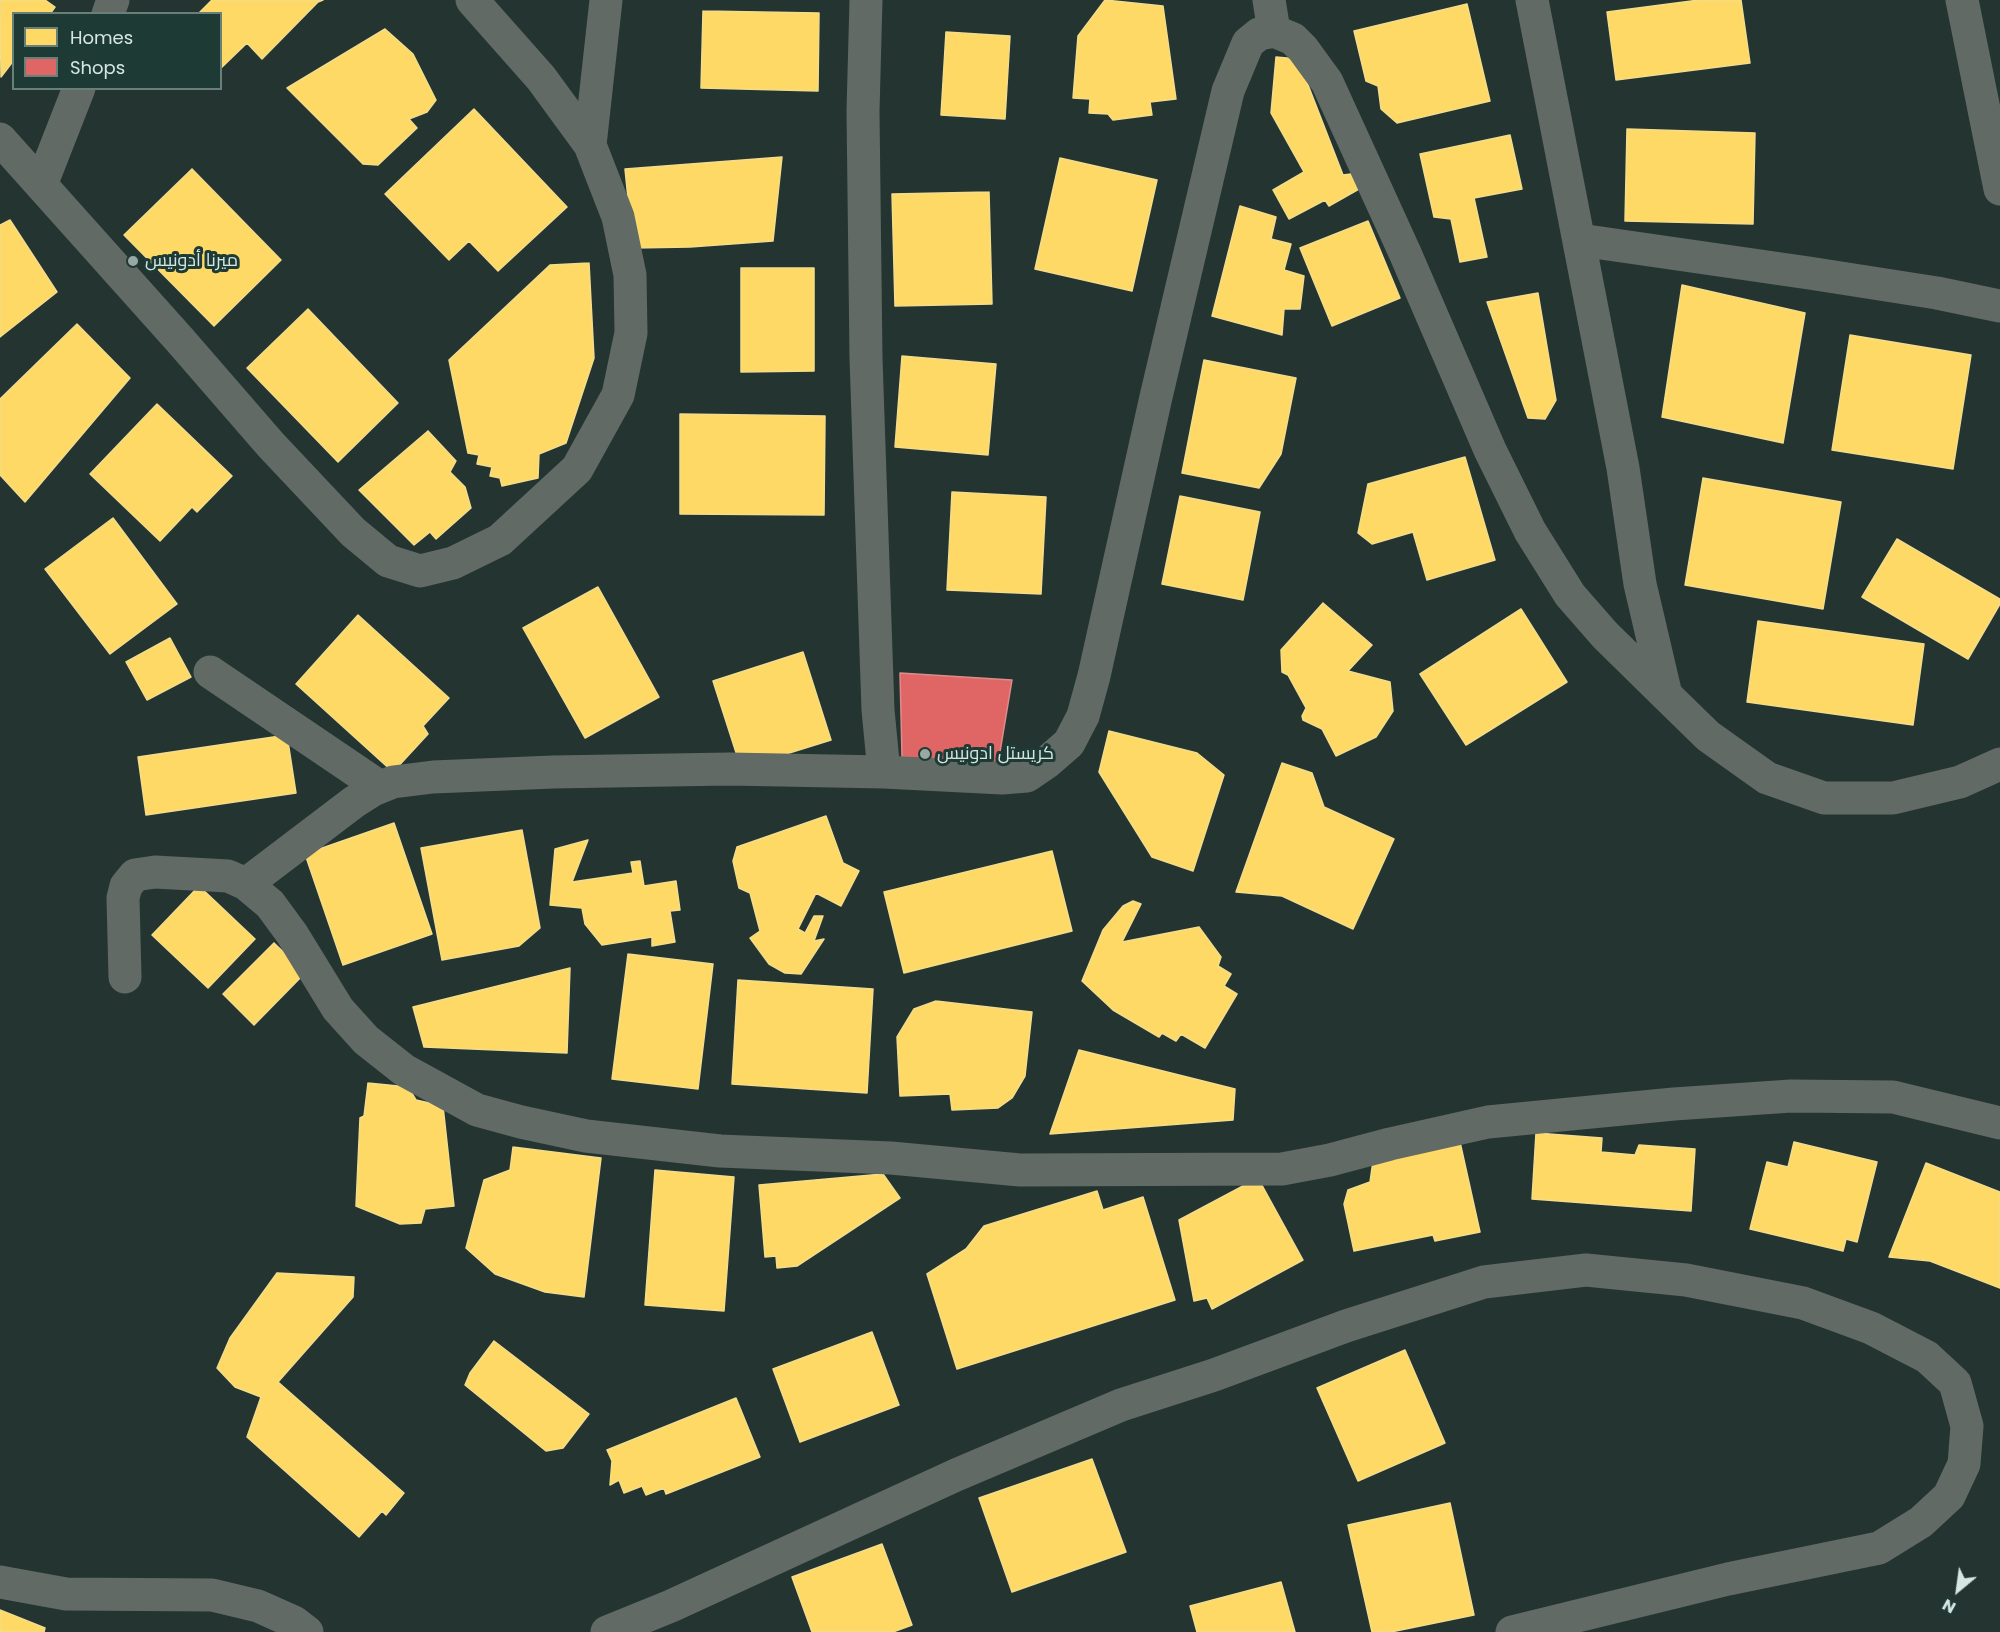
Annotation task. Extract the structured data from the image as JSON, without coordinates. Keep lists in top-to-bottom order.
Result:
{
  "places": ["ميرنا أدونيس", "كريستل ادونيس"],
  "legend": ["Homes", "Shops"],
  "north": "bottom left"
}
